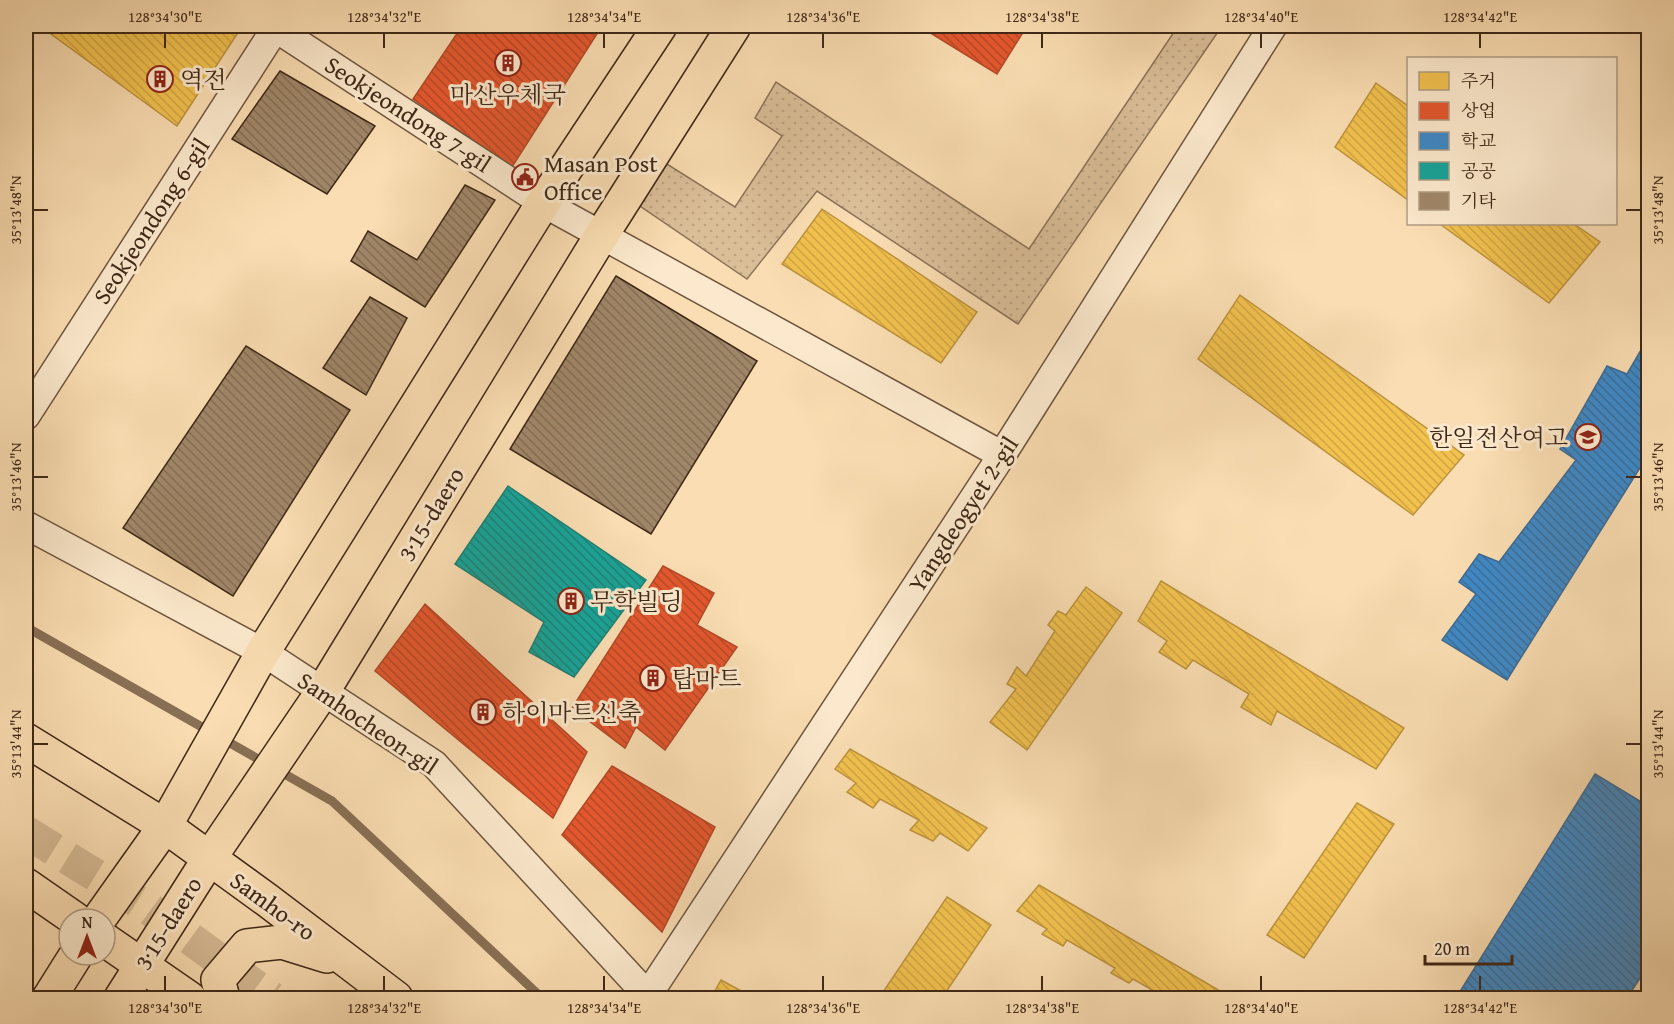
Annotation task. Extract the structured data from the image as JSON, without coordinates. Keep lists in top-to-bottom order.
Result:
{
  "streets": {
    "main road": ["3·15-daero", "Samho-ro"],
    "street": [
      "Seokjeondong 7-gil",
      "Seokjeondong 6-gil",
      "Yangdeogyet 2-gil",
      "Samhocheon-gil"
    ]
  },
  "crossings": [
    ["Seokjeondong 7-gil", "Seokjeondong 6-gil"],
    ["Seokjeondong 7-gil", "3·15-daero"],
    ["Seokjeondong 7-gil", "Yangdeogyet 2-gil"],
    ["3·15-daero", "Samhocheon-gil"],
    ["3·15-daero", "Samho-ro"],
    ["Yangdeogyet 2-gil", "Samhocheon-gil"]
  ],
  "places": {
    "building": [
      "마산우체국",
      "역전",
      "무학빌딩",
      "탑마트",
      "하이마트신축"
    ],
    "public building": ["Masan Post Office"],
    "school or university": ["한일전산여고"]
  },
  "legend": [
    "주거",
    "상업",
    "학교",
    "공공",
    "기타"
  ],
  "scale_bar": "20 m",
  "north": "top",
  "coordinates": [
    "128°34'30\"E",
    "128°34'32\"E",
    "128°34'34\"E",
    "128°34'36\"E",
    "128°34'38\"E",
    "128°34'40\"E",
    "128°34'42\"E",
    "35°13'48\"N",
    "35°13'46\"N",
    "35°13'44\"N"
  ]
}
